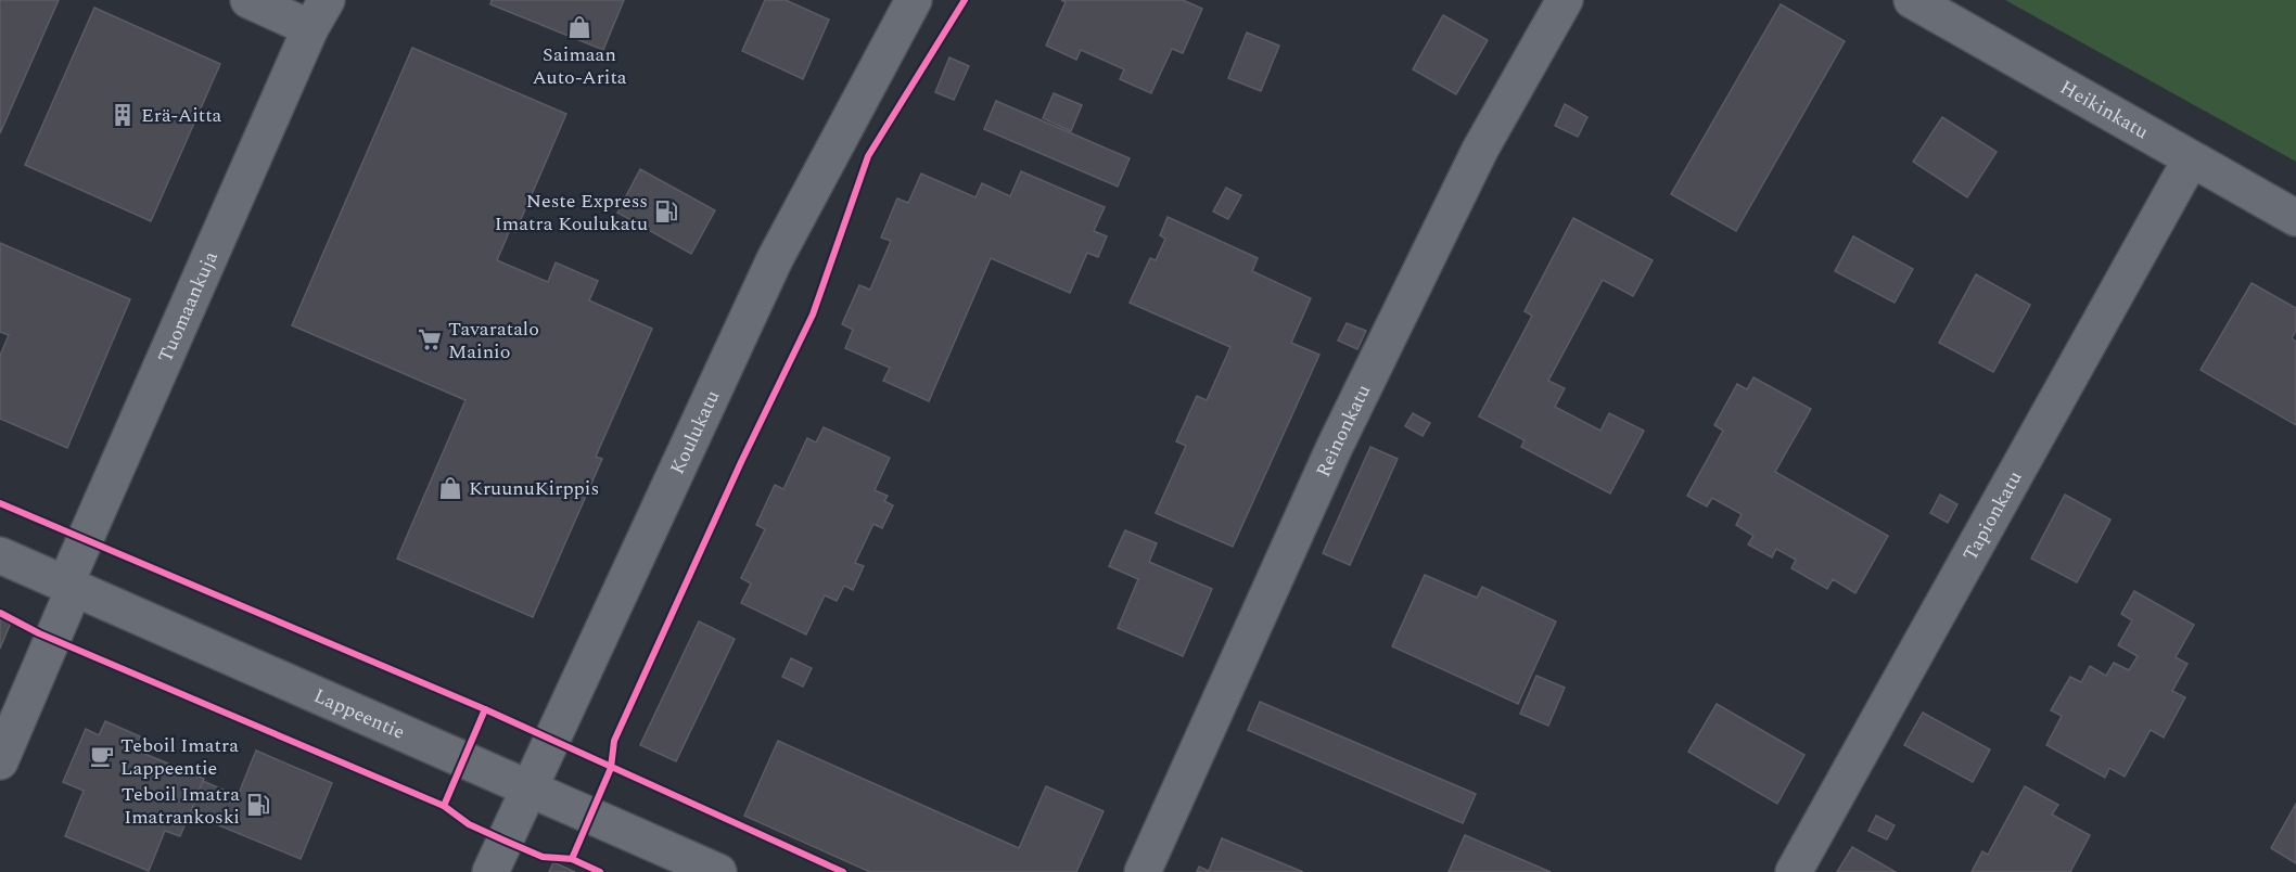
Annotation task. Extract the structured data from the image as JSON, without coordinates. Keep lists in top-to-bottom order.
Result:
{
  "streets": {
    "street": [
      "Heikinkatu",
      "Tuomaankuja",
      "Reinonkatu",
      "Koulukatu",
      "Tapionkatu",
      "Lappeentie"
    ]
  },
  "crossings": [
    ["Heikinkatu", "Tapionkatu"],
    ["Tuomaankuja", "Lappeentie"],
    ["Koulukatu", "Lappeentie"]
  ],
  "places": {
    "shop": ["Saimaan Auto-Arita", "KruunuKirppis"],
    "building": ["Erä-Aitta"],
    "fuel station": ["Neste Express Imatra Koulukatu", "Teboil Imatra Imatrankoski"],
    "supermarket": ["Tavaratalo Mainio"],
    "cafe": ["Teboil Imatra Lappeentie"]
  }
}
